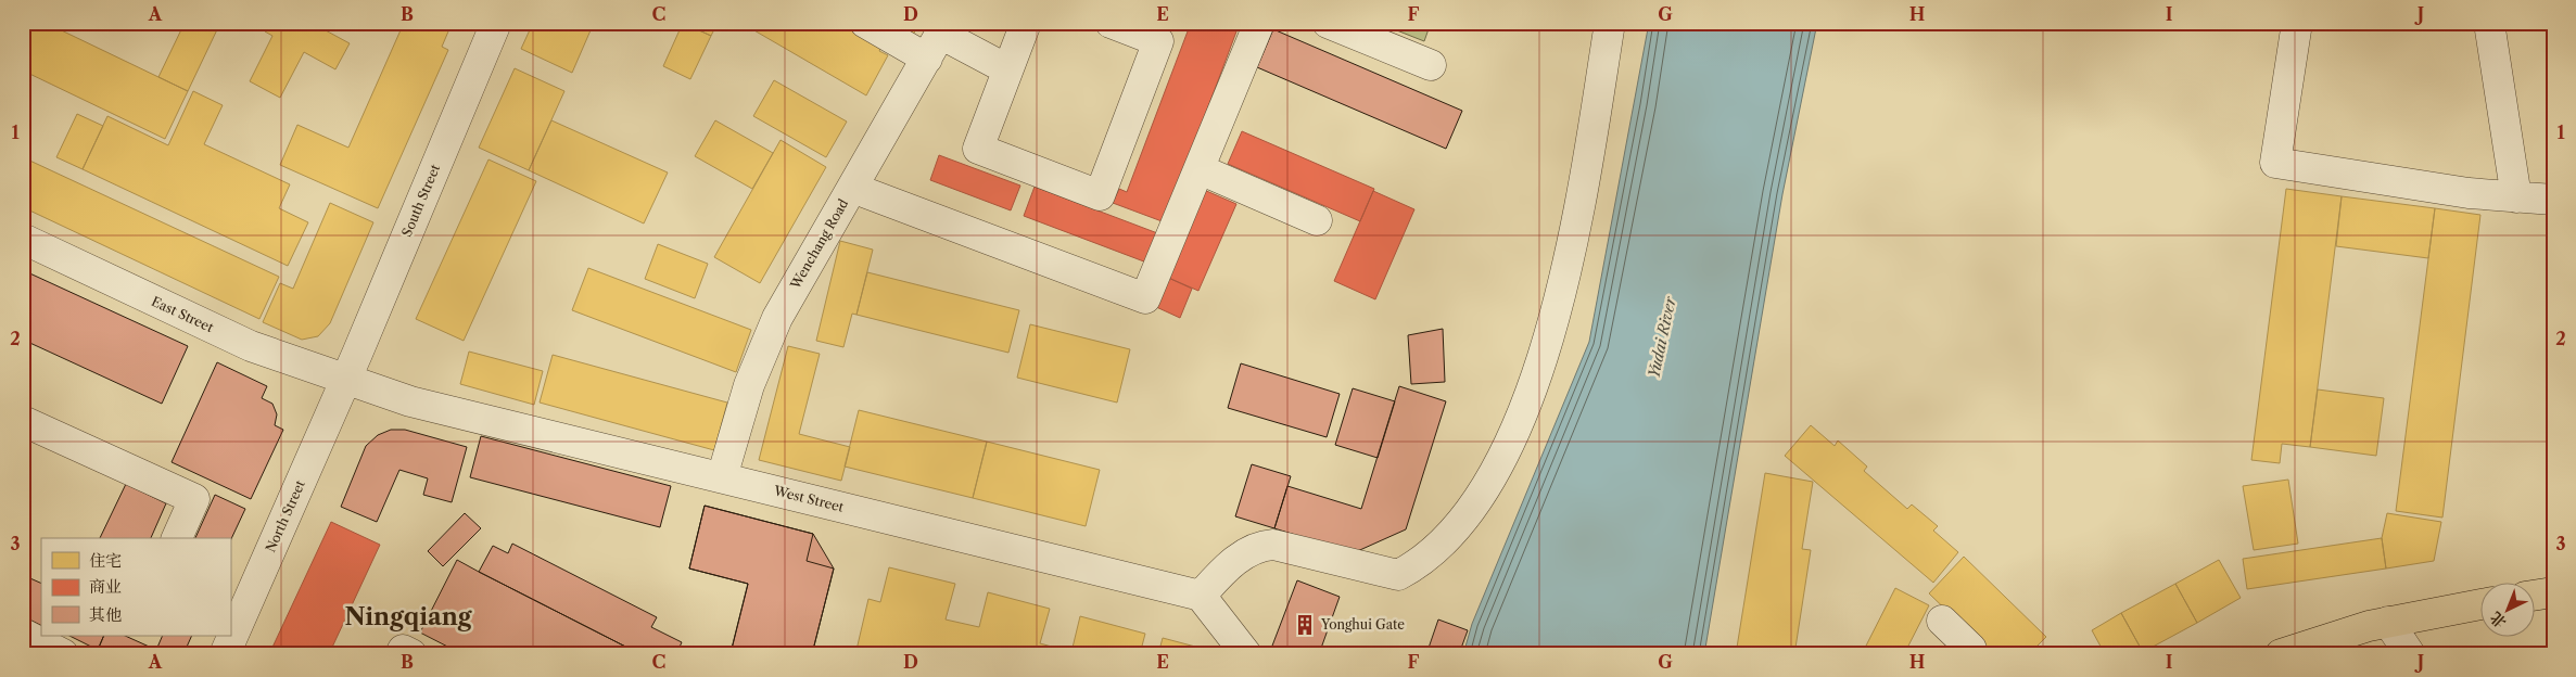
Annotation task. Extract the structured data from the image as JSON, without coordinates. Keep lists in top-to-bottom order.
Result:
{
  "streets": {
    "street": [
      "South Street",
      "Wenchang Road",
      "East Street",
      "West Street",
      "North Street"
    ]
  },
  "crossings": [
    ["South Street", "East Street"],
    ["South Street", "West Street"],
    ["South Street", "North Street"],
    ["Wenchang Road", "West Street"],
    ["East Street", "West Street"],
    ["East Street", "North Street"],
    ["West Street", "North Street"]
  ],
  "districts": ["Ningqiang"],
  "water": ["Yudai River"],
  "places": {
    "building": ["Yonghui Gate"]
  },
  "legend": ["住宅", "商业", "其他"],
  "north": "bottom left",
  "grid": {
    "columns": [
      "A",
      "B",
      "C",
      "D",
      "E",
      "F",
      "G",
      "H",
      "I",
      "J"
    ],
    "rows": ["1", "2", "3"]
  }
}
